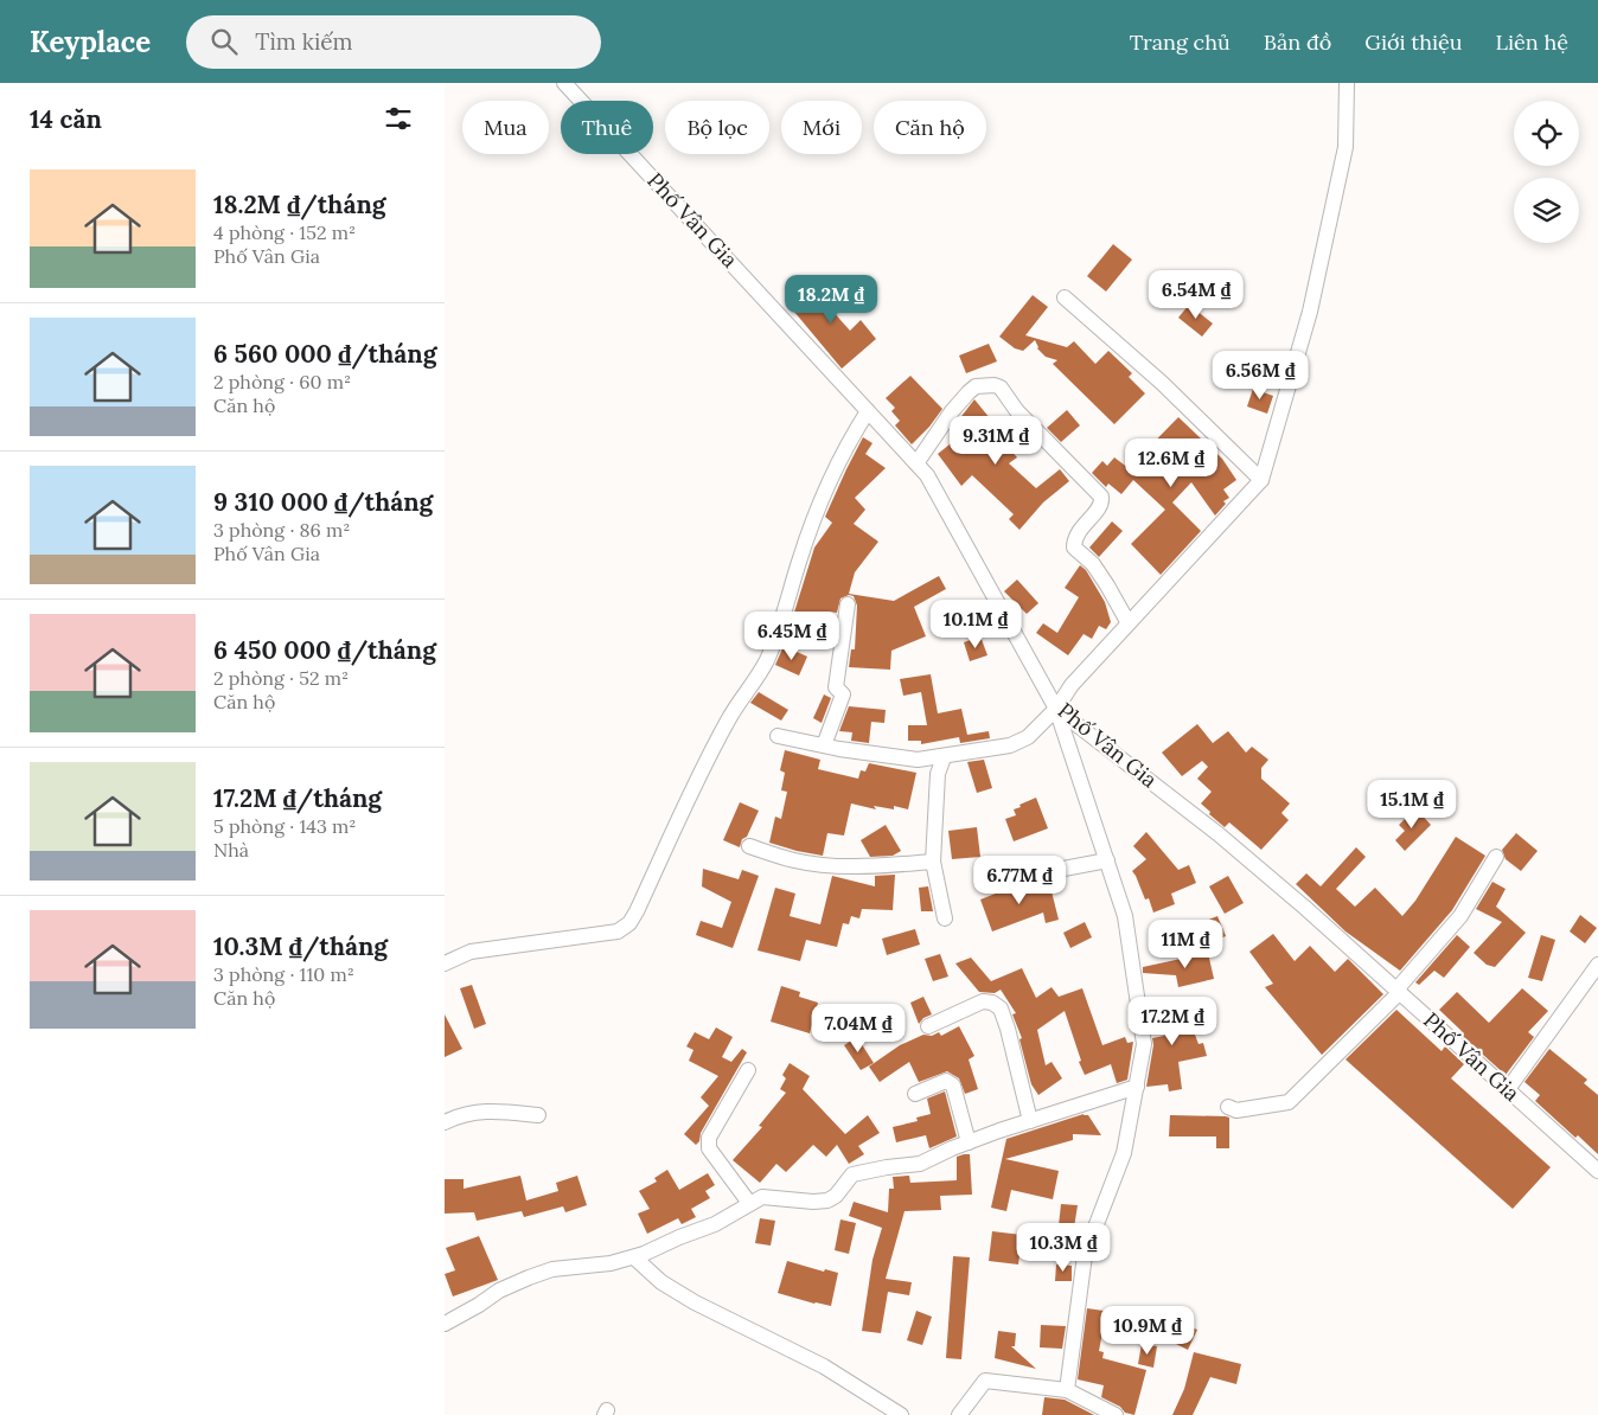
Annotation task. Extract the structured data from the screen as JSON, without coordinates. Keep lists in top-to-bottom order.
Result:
{
  "streets": {
    "street": ["Phố Vân Gia"]
  },
  "page": {
    "header": "Keyplace",
    "search": "Tìm kiếm",
    "nav": [
      "Trang chủ",
      "Bản đồ",
      "Giới thiệu",
      "Liên hệ"
    ],
    "heading": "14 căn",
    "chip": [
      "Mua",
      "Thuê",
      "Bộ lọc",
      "Mới",
      "Căn hộ"
    ],
    "list": [
      {
        "name": "18.2M ₫/tháng",
        "note": "4 phòng · 152 m² · Phố Vân Gia"
      },
      {
        "name": "6 560 000 ₫/tháng",
        "note": "2 phòng · 60 m² · Căn hộ"
      },
      {
        "name": "9 310 000 ₫/tháng",
        "note": "3 phòng · 86 m² · Phố Vân Gia"
      },
      {
        "name": "6 450 000 ₫/tháng",
        "note": "2 phòng · 52 m² · Căn hộ"
      },
      {
        "name": "17.2M ₫/tháng",
        "note": "5 phòng · 143 m² · Nhà"
      },
      {
        "name": "10.3M ₫/tháng",
        "note": "3 phòng · 110 m² · Căn hộ"
      }
    ],
    "price": [
      "6.54M ₫",
      "18.2M ₫",
      "6.56M ₫",
      "9.31M ₫",
      "12.6M ₫",
      "10.1M ₫",
      "6.45M ₫",
      "15.1M ₫",
      "6.77M ₫",
      "11M ₫",
      "17.2M ₫",
      "7.04M ₫",
      "10.3M ₫",
      "10.9M ₫"
    ]
  }
}
